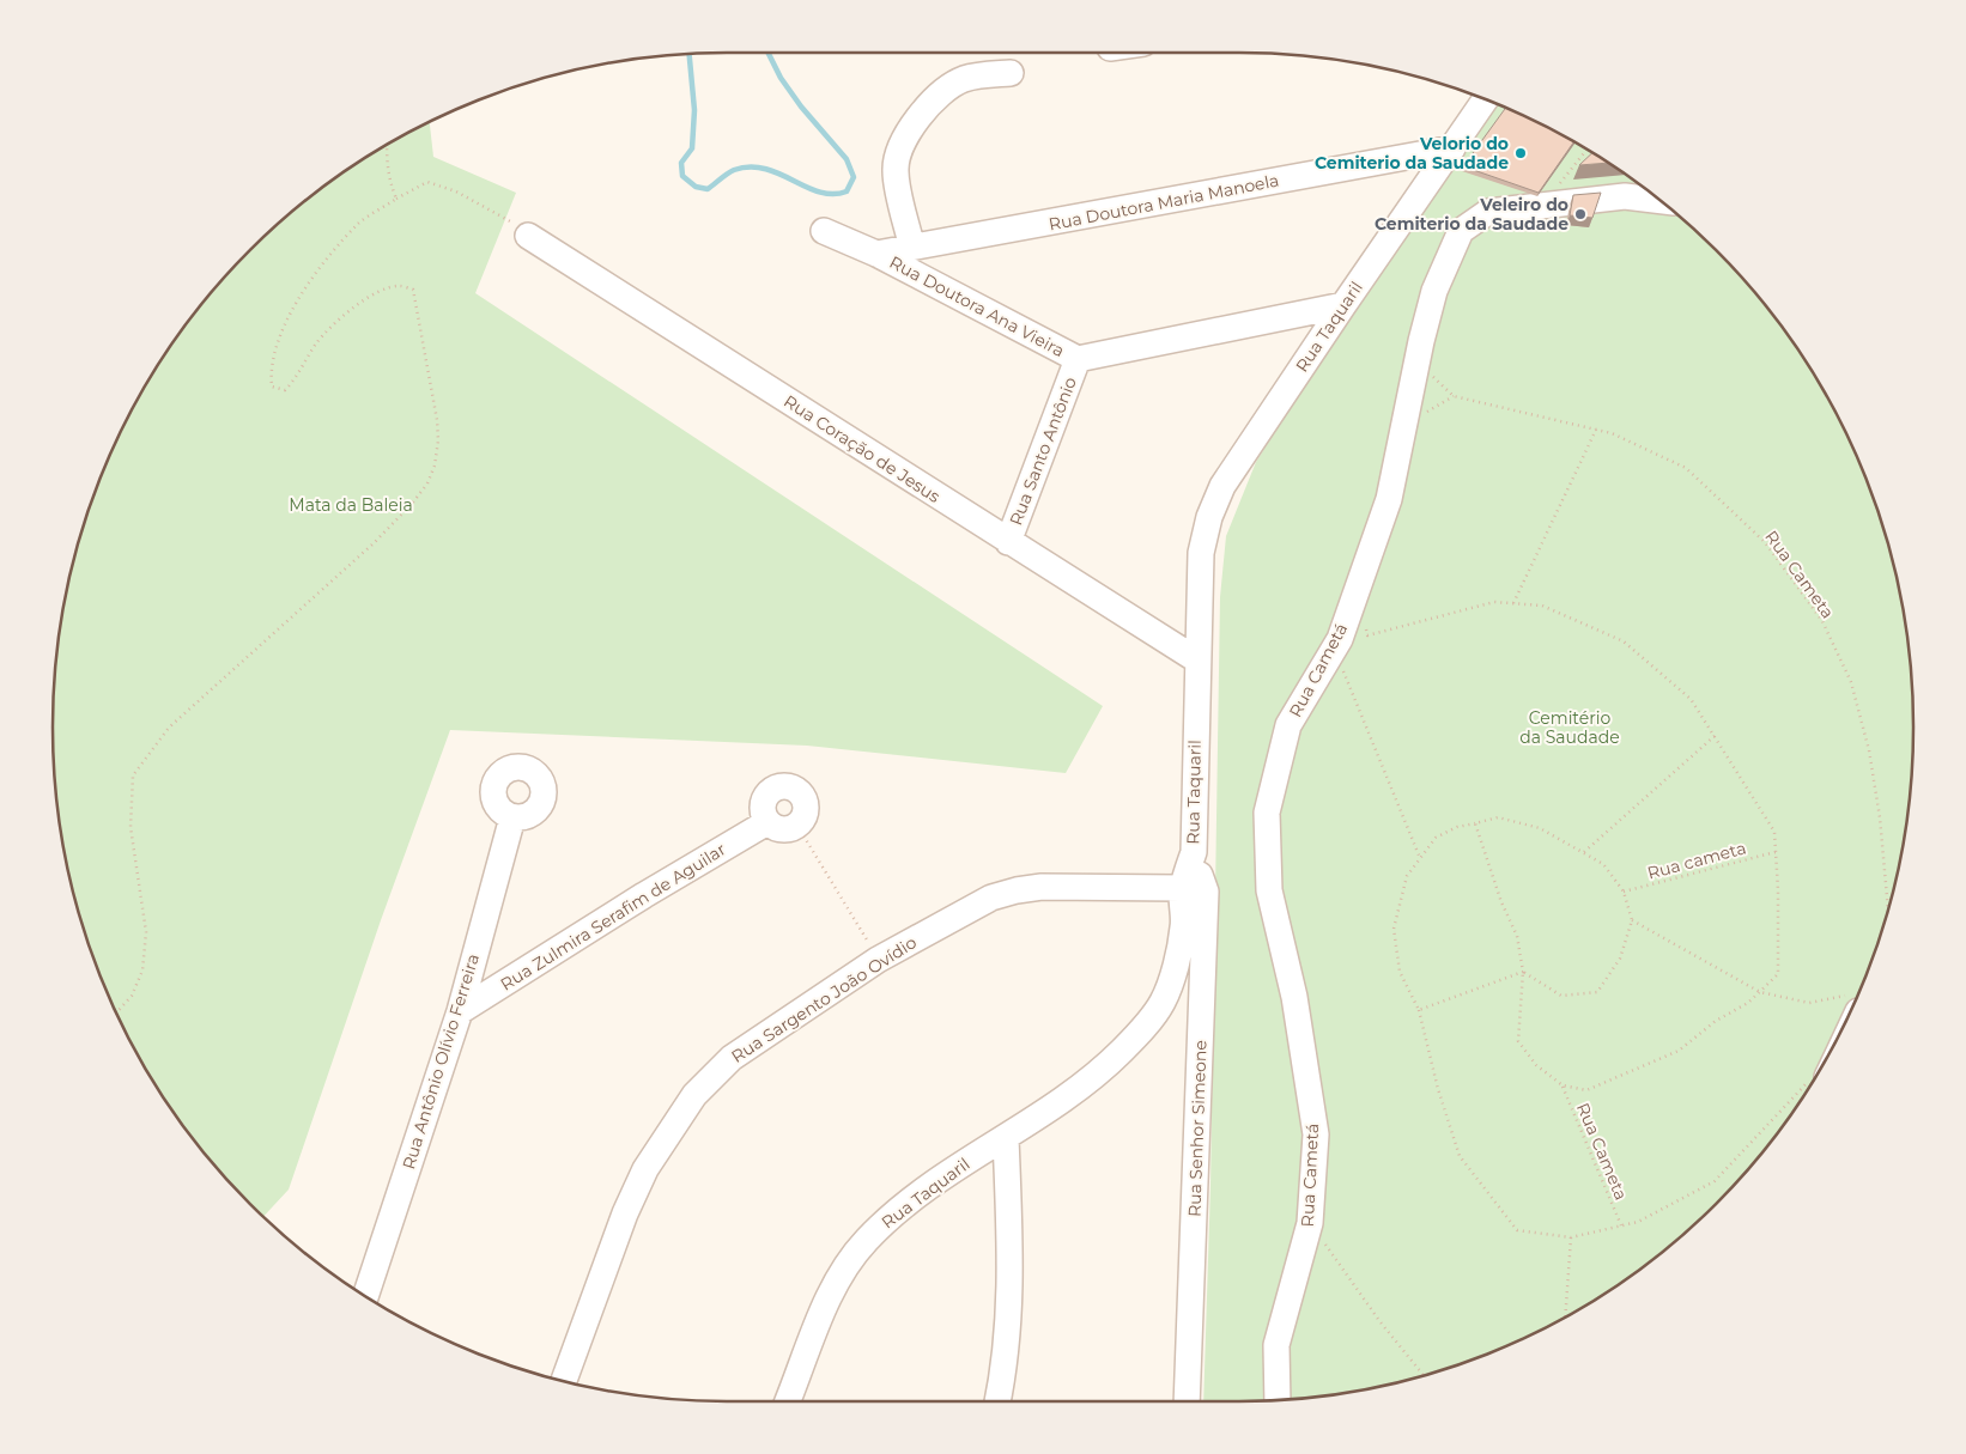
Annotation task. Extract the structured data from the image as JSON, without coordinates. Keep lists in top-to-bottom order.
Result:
{
  "streets": {
    "street": [
      "Rua Doutora Maria Manoela",
      "Rua Doutora Ana Vieira",
      "Rua Taquaril",
      "Rua Coração de Jesus",
      "Rua Santo Antônio",
      "Rua Cametá",
      "Rua Zulmira Serafim de Aguilar",
      "Rua Sargento João Ovídio",
      "Rua Antônio Olívio Ferreira",
      "Rua Senhor Simeone"
    ],
    "path": ["Rua Cameta", "Rua cameta"]
  },
  "crossings": [
    ["Rua Doutora Maria Manoela", "Rua Doutora Ana Vieira"],
    ["Rua Doutora Maria Manoela", "Rua Taquaril"],
    ["Rua Doutora Ana Vieira", "Rua Taquaril"],
    ["Rua Doutora Ana Vieira", "Rua Santo Antônio"],
    ["Rua Taquaril", "Rua Coração de Jesus"],
    ["Rua Taquaril", "Rua Sargento João Ovídio"],
    ["Rua Taquaril", "Rua Senhor Simeone"],
    ["Rua Coração de Jesus", "Rua Santo Antônio"],
    ["Rua Cameta", "Rua Cametá"],
    ["Rua Cameta", "Rua cameta"],
    ["Rua Zulmira Serafim de Aguilar", "Rua Antônio Olívio Ferreira"],
    ["Rua Sargento João Ovídio", "Rua Senhor Simeone"]
  ],
  "parks": ["Mata da Baleia", "Cemitério da Saudade"],
  "places": ["Velorio do Cemiterio da Saudade", "Veleiro do Cemiterio da Saudade"]
}
